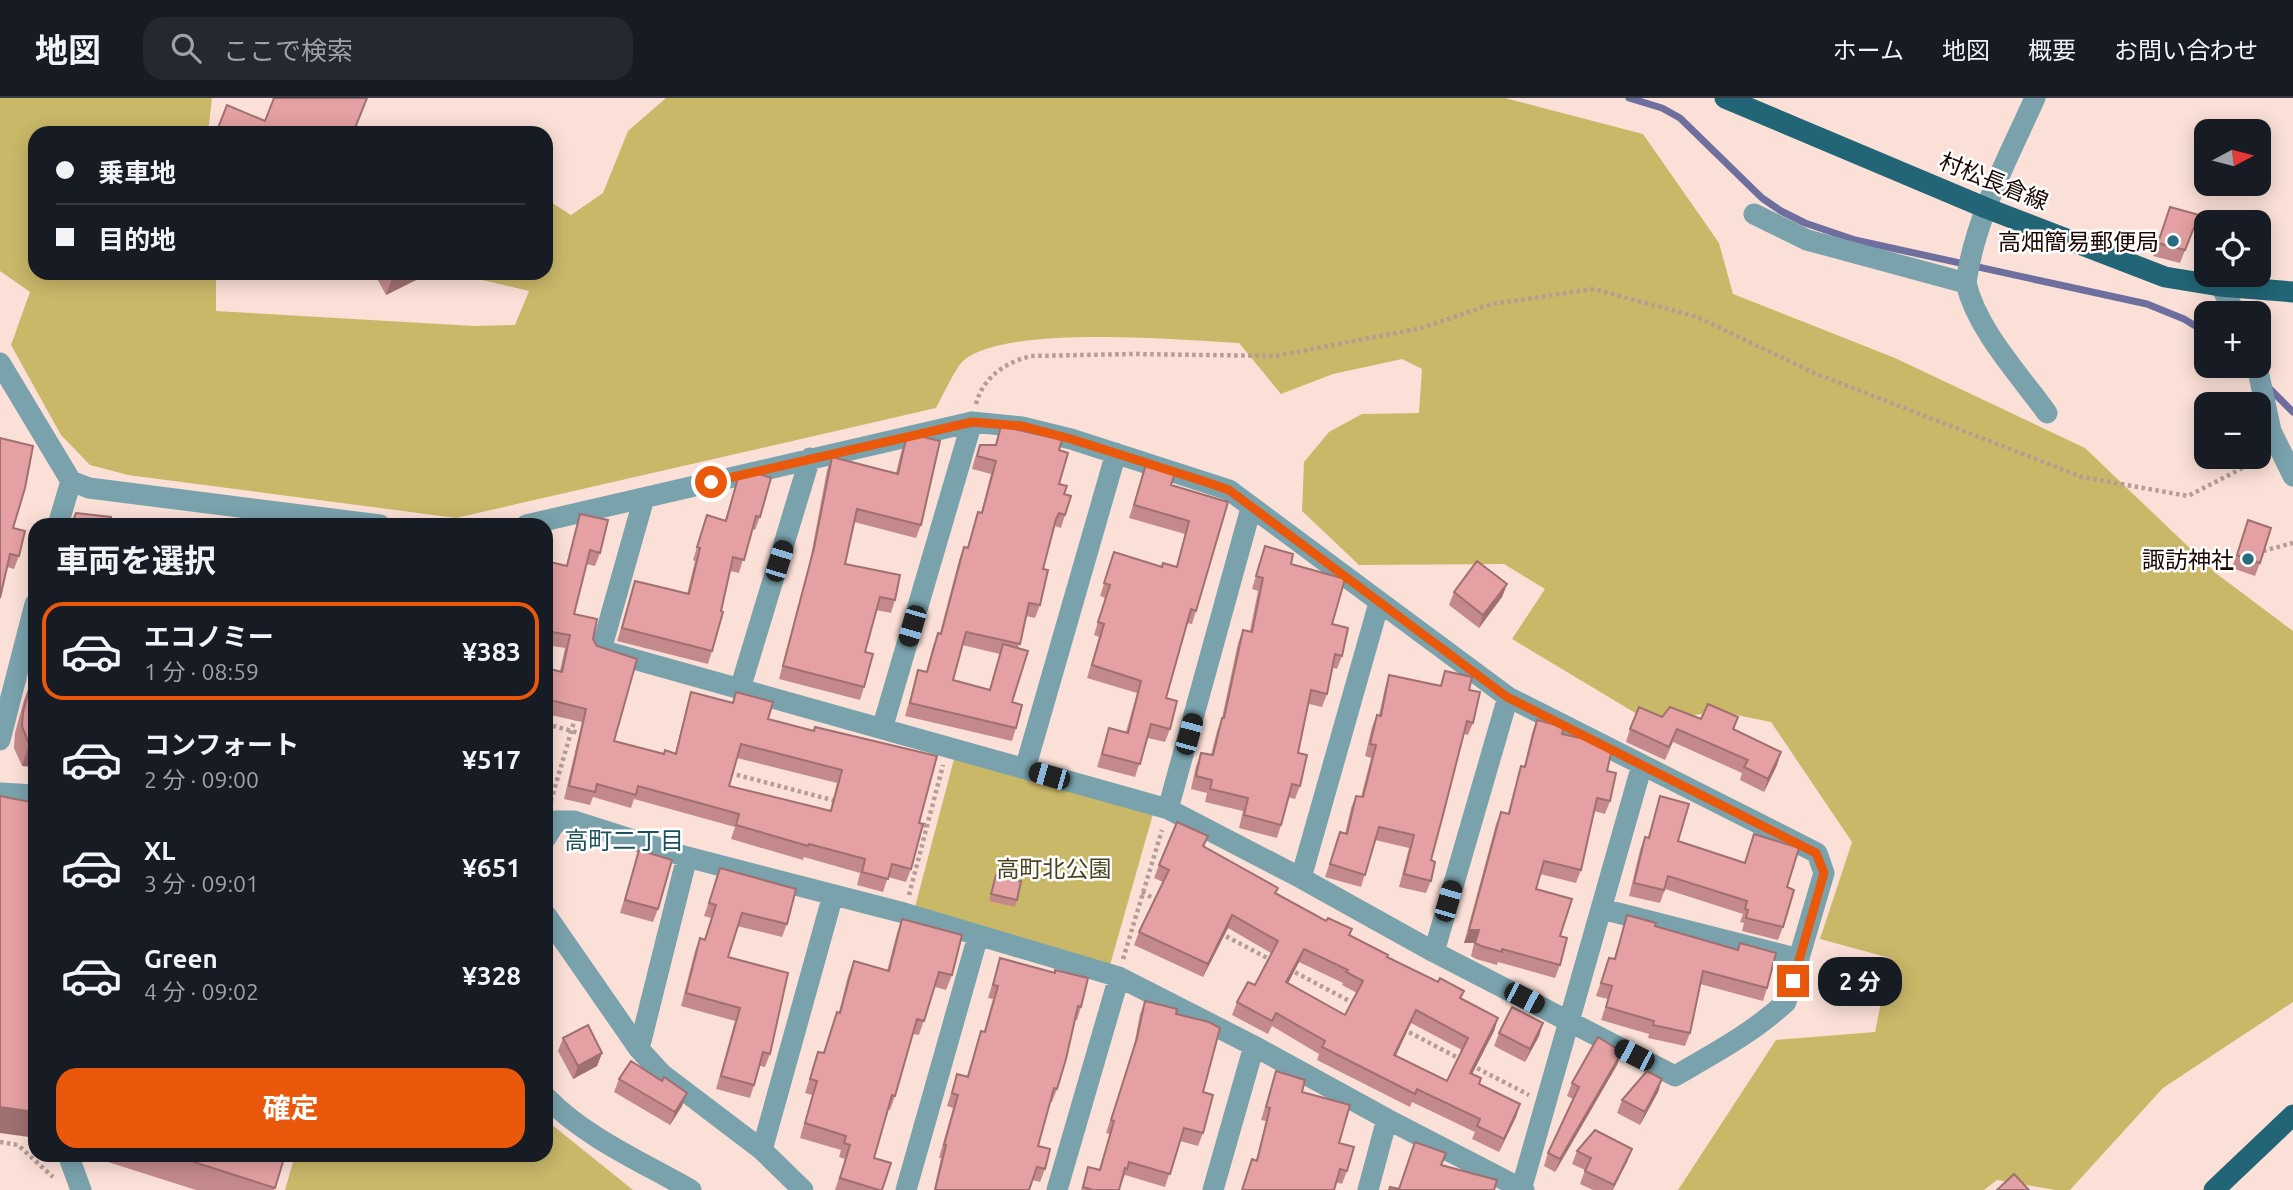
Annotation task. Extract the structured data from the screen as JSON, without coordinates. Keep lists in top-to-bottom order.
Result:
{
  "streets": {
    "main road": ["村松長倉線"]
  },
  "districts": ["高町二丁目"],
  "parks": ["高町北公園"],
  "places": ["高畑簡易郵便局", "諏訪神社"],
  "north": "right",
  "page": {
    "header": "地図",
    "search": "ここで検索",
    "nav": [
      "ホーム",
      "地図",
      "概要",
      "お問い合わせ"
    ],
    "map_buttons": ["+", "−"],
    "banner": ["乗車地", "目的地"],
    "heading": "車両を選択",
    "list": [
      {
        "name": "エコノミー",
        "note": "1 分 · 08:59",
        "value": "¥383"
      },
      {
        "name": "コンフォート",
        "note": "2 分 · 09:00",
        "value": "¥517"
      },
      {
        "name": "XL",
        "note": "3 分 · 09:01",
        "value": "¥651"
      },
      {
        "name": "Green",
        "note": "4 分 · 09:02",
        "value": "¥328"
      }
    ],
    "bubble": "2 分",
    "buttons": "確定"
  }
}
